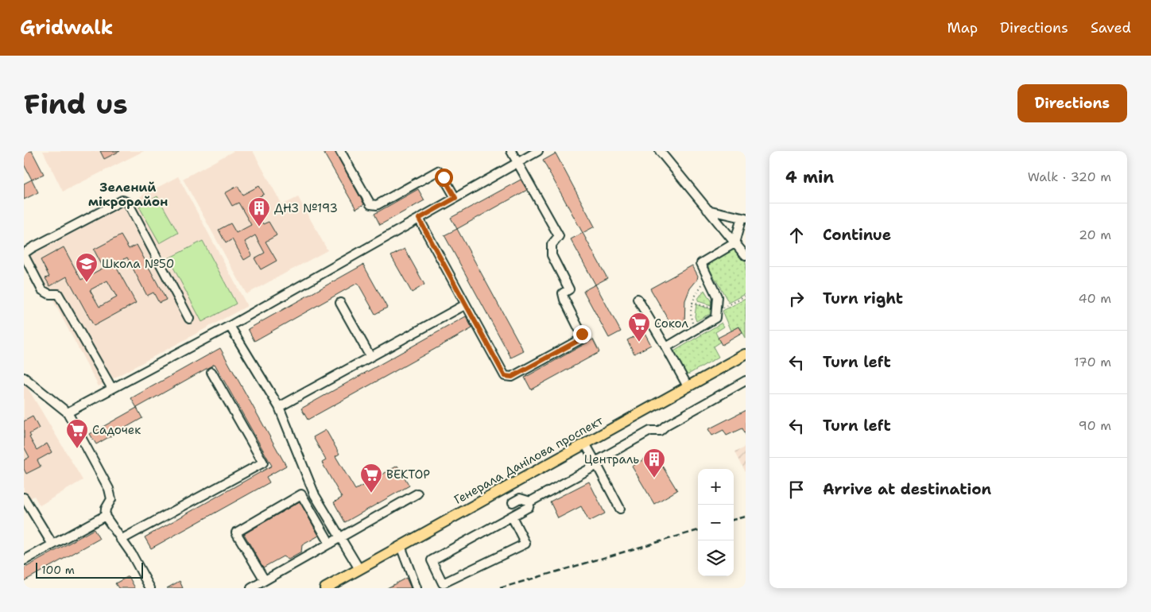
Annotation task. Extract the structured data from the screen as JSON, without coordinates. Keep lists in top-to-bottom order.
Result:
{
  "streets": {
    "main road": ["Генерала Данілова проспект"]
  },
  "districts": ["Зелений мікрорайон"],
  "places": {
    "building": ["ДНЗ №193", "Централь"],
    "school or university": ["Школа №50"],
    "supermarket": ["Сокол", "Садочек", "ВЕКТОР"]
  },
  "scale_bar": "100 m",
  "page": {
    "header": "Gridwalk",
    "nav": ["Map", "Directions", "Saved"],
    "buttons": "Directions",
    "title": "Find us",
    "heading": ["4 min", "Walk · 320 m"],
    "list": [
      ["Continue", "20 m"],
      ["Turn right", "40 m"],
      ["Turn left", "170 m"],
      ["Turn left", "90 m"],
      "Arrive at destination"
    ],
    "map_buttons": ["+", "−"],
    "scale": "100 m"
  }
}
